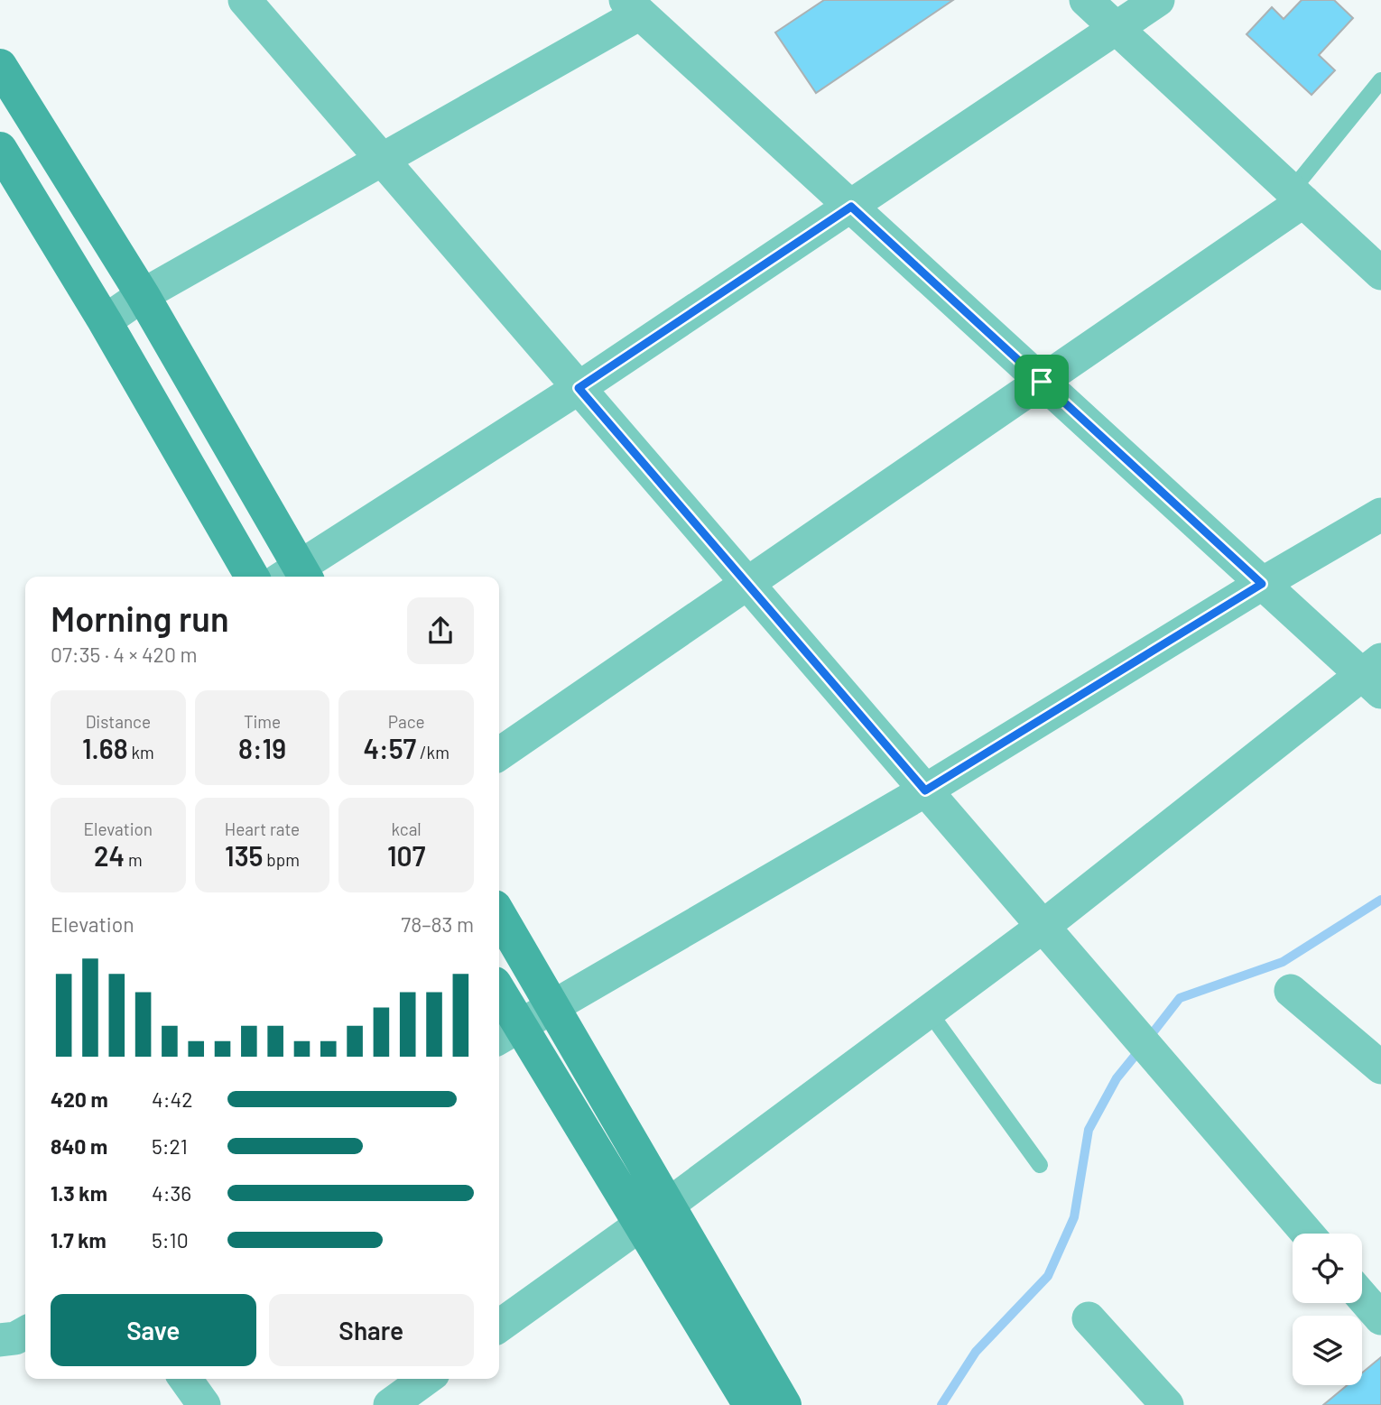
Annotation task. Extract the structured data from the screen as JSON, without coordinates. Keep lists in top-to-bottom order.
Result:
{
  "page": {
    "heading": ["Morning run", "07:35 · 4 × 420 m"],
    "stats": [
      ["Distance", "1.68 km"],
      ["Time", "8:19"],
      ["Pace", "4:57 /km"],
      ["Elevation", "24 m"],
      ["Heart rate", "135 bpm"],
      ["kcal", "107"]
    ],
    "chart": ["Elevation", "78–83 m"],
    "list": [
      {
        "name": "420 m",
        "note": "4:42"
      },
      {
        "name": "840 m",
        "note": "5:21"
      },
      {
        "name": "1.3 km",
        "note": "4:36"
      },
      {
        "name": "1.7 km",
        "note": "5:10"
      }
    ],
    "buttons": ["Save", "Share"]
  }
}
